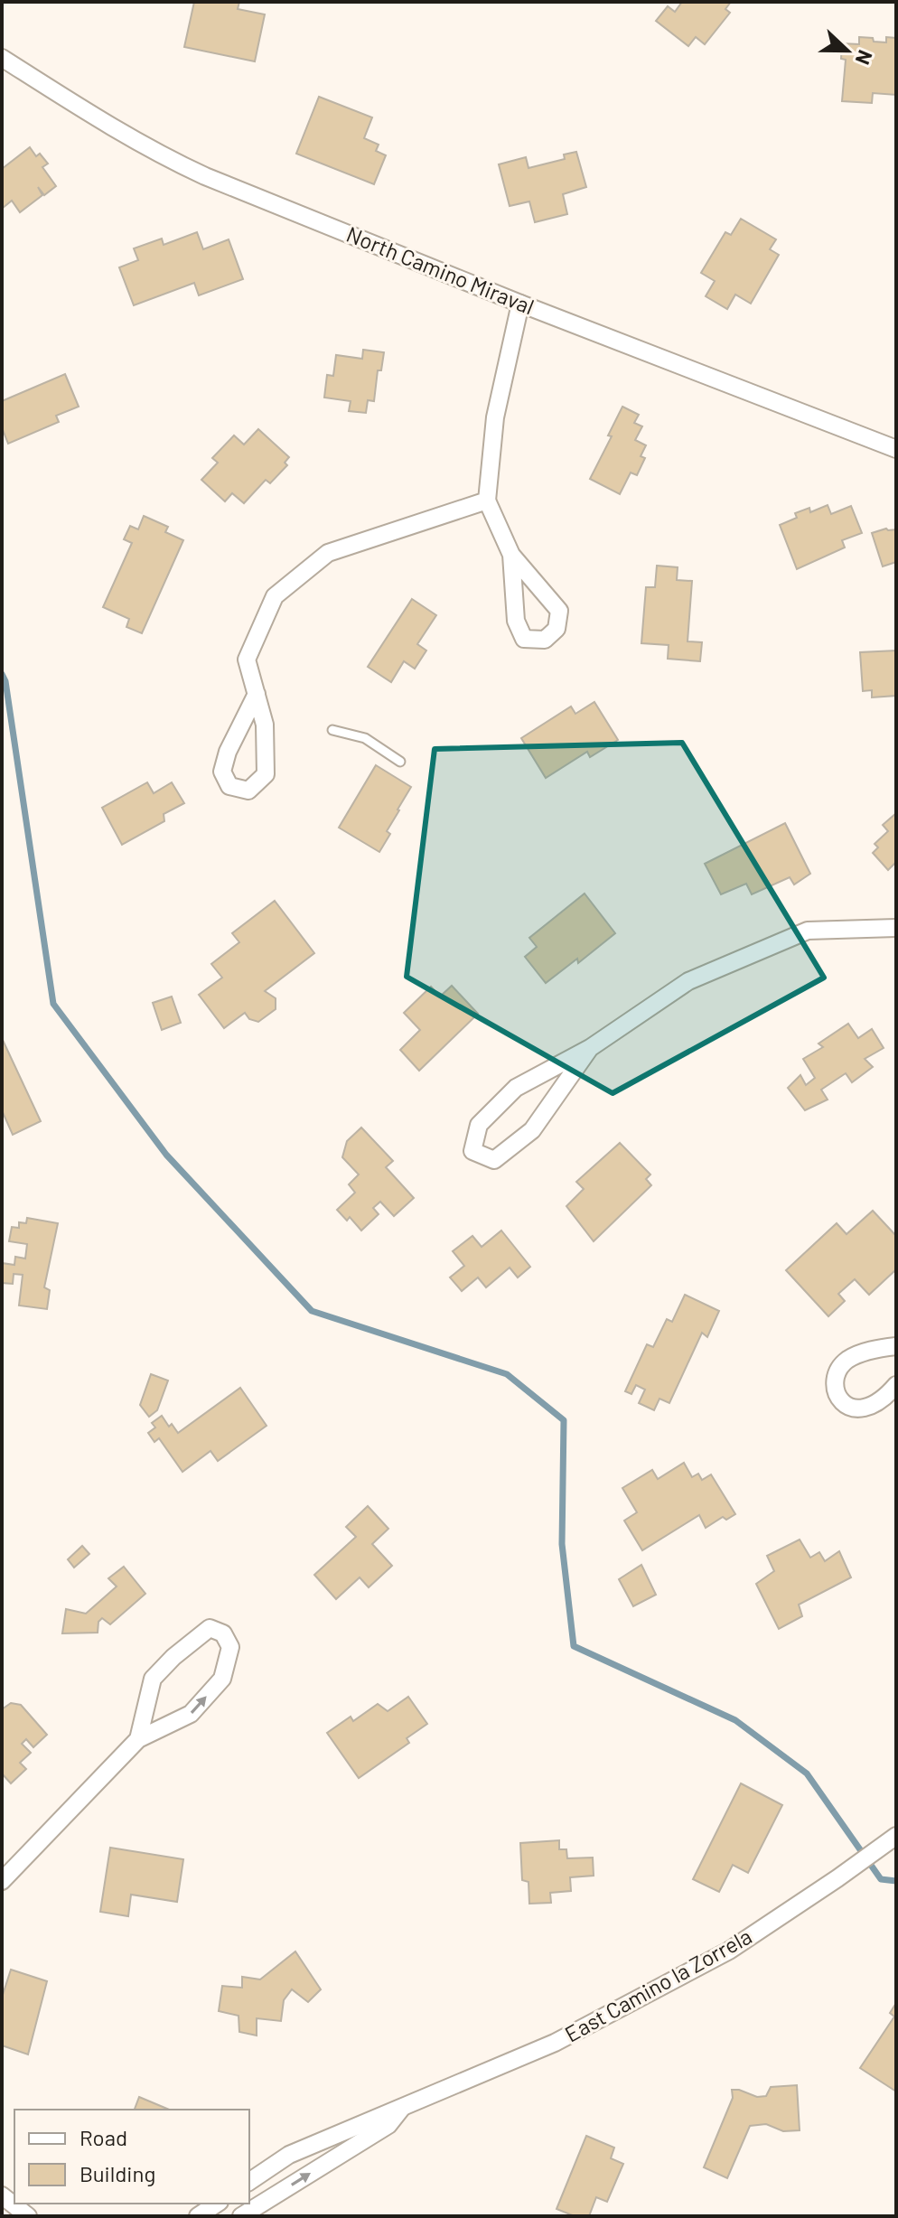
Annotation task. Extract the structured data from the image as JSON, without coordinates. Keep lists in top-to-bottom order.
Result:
{
  "streets": {
    "street": ["North Camino Miraval", "East Camino la Zorrela"]
  },
  "legend": ["Road", "Building"],
  "north": "right"
}
